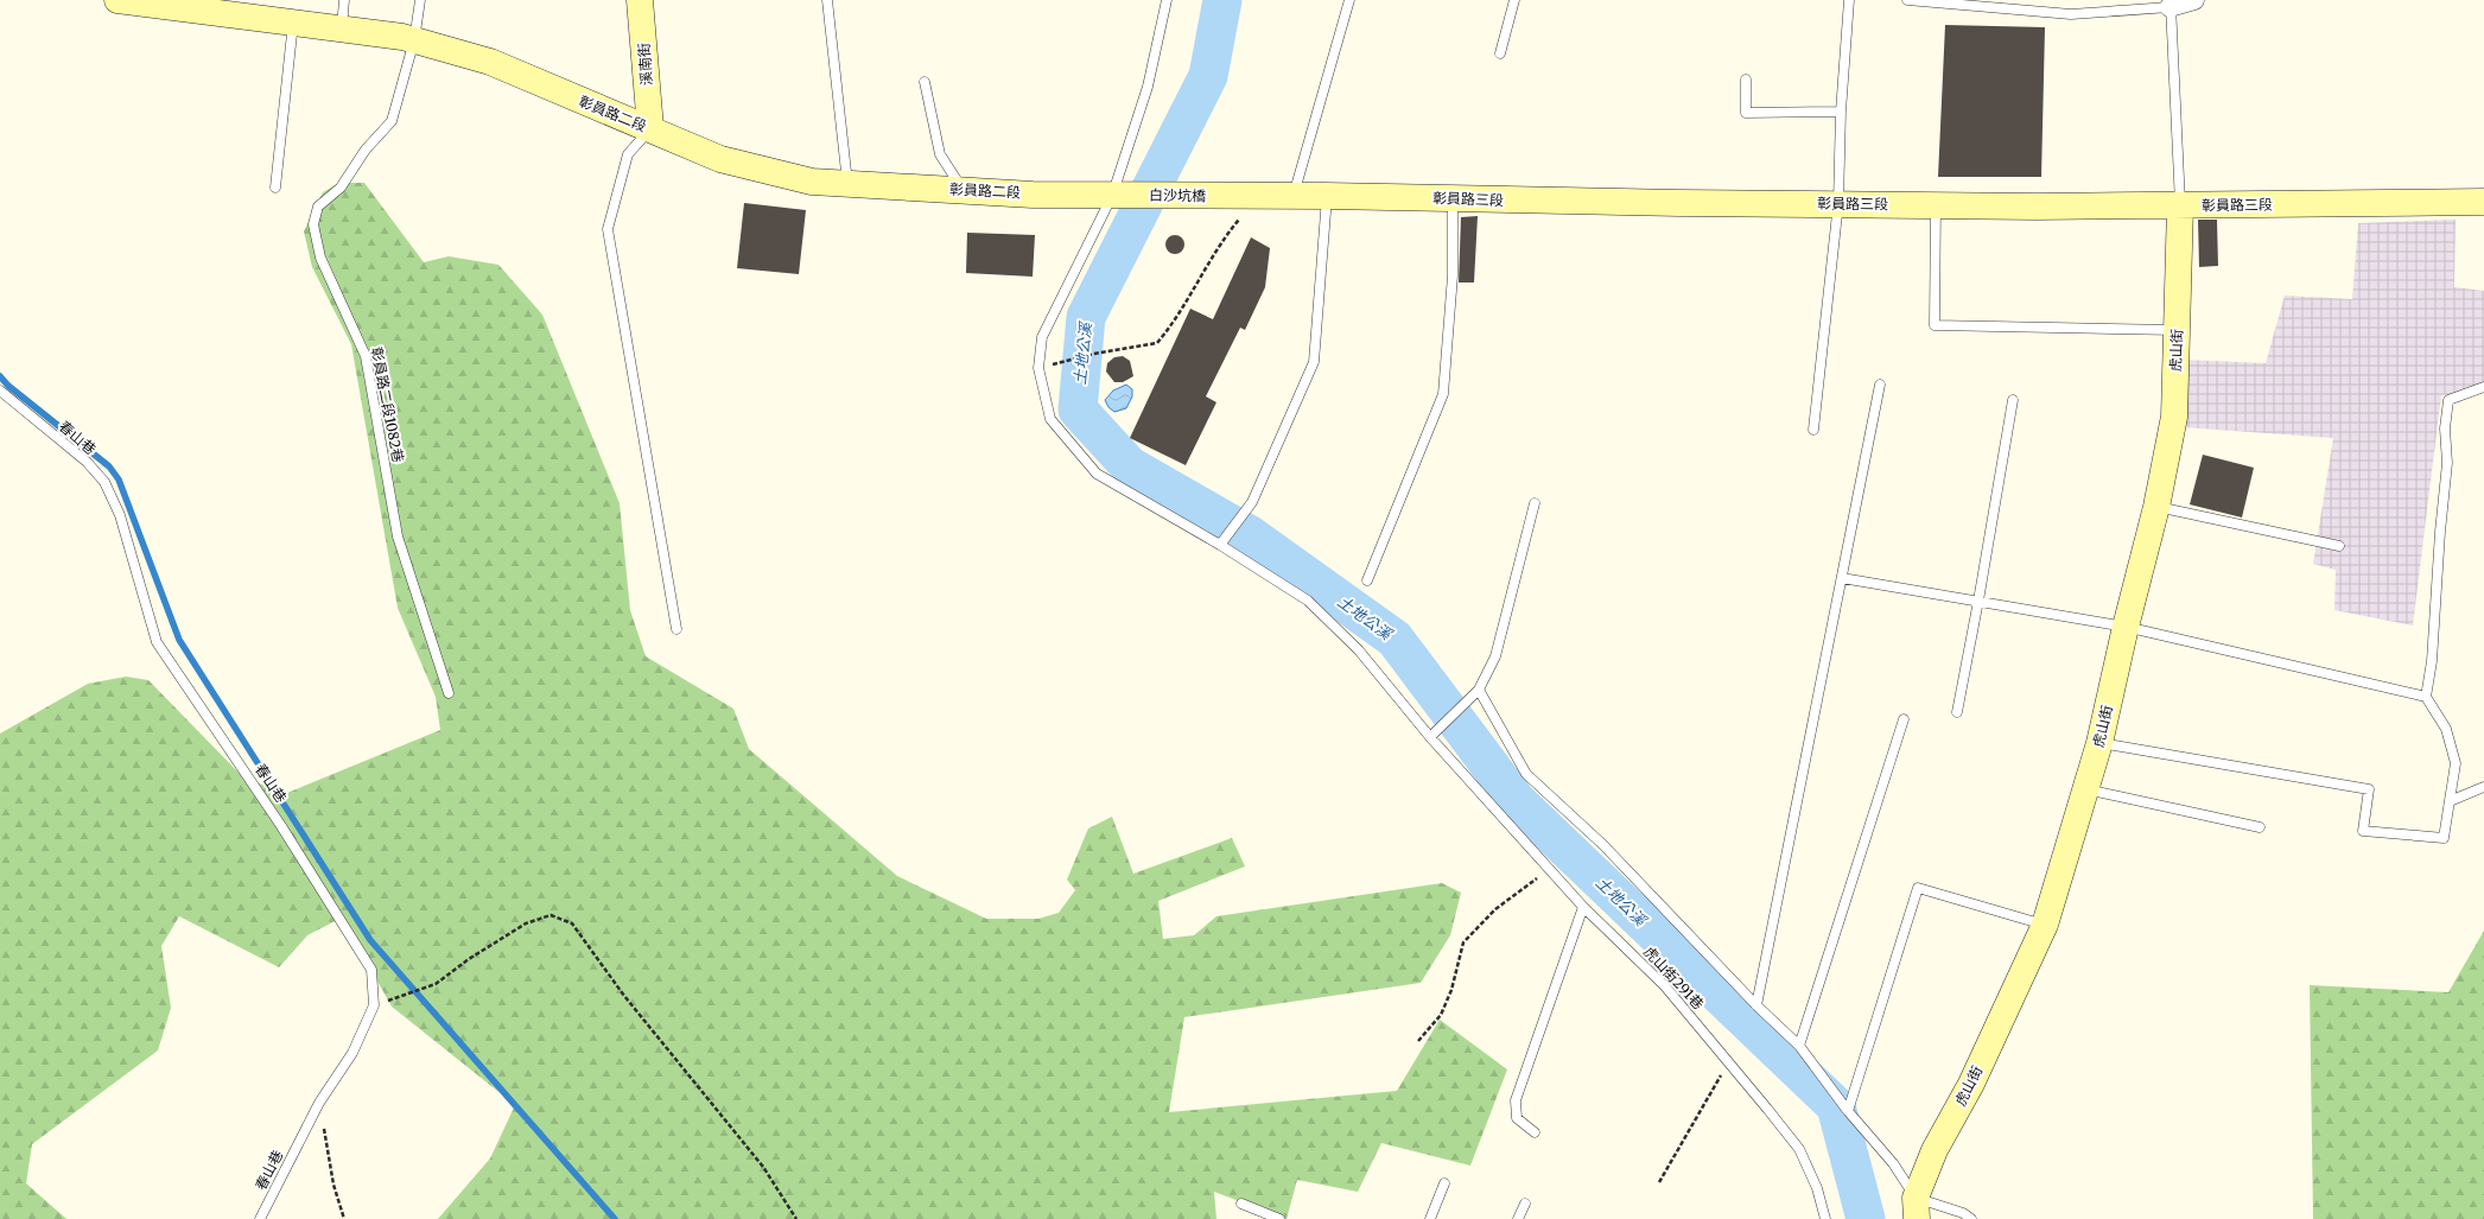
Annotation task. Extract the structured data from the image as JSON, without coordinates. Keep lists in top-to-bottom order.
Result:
{
  "streets": {
    "main road": [
      "溪南街",
      "彰員路二段",
      "白沙坑橋",
      "彰員路三段",
      "虎山街"
    ],
    "lane": ["彰員路二段1082巷", "春山巷", "虎山街291巷"]
  },
  "crossings": [
    ["溪南街", "彰員路二段"],
    ["彰員路二段", "白沙坑橋"],
    ["彰員路二段", "彰員路二段1082巷"],
    ["彰員路二段", "虎山街291巷"],
    ["白沙坑橋", "彰員路三段"],
    ["白沙坑橋", "虎山街291巷"],
    ["彰員路三段", "虎山街"]
  ],
  "water": ["土地公溪"]
}
